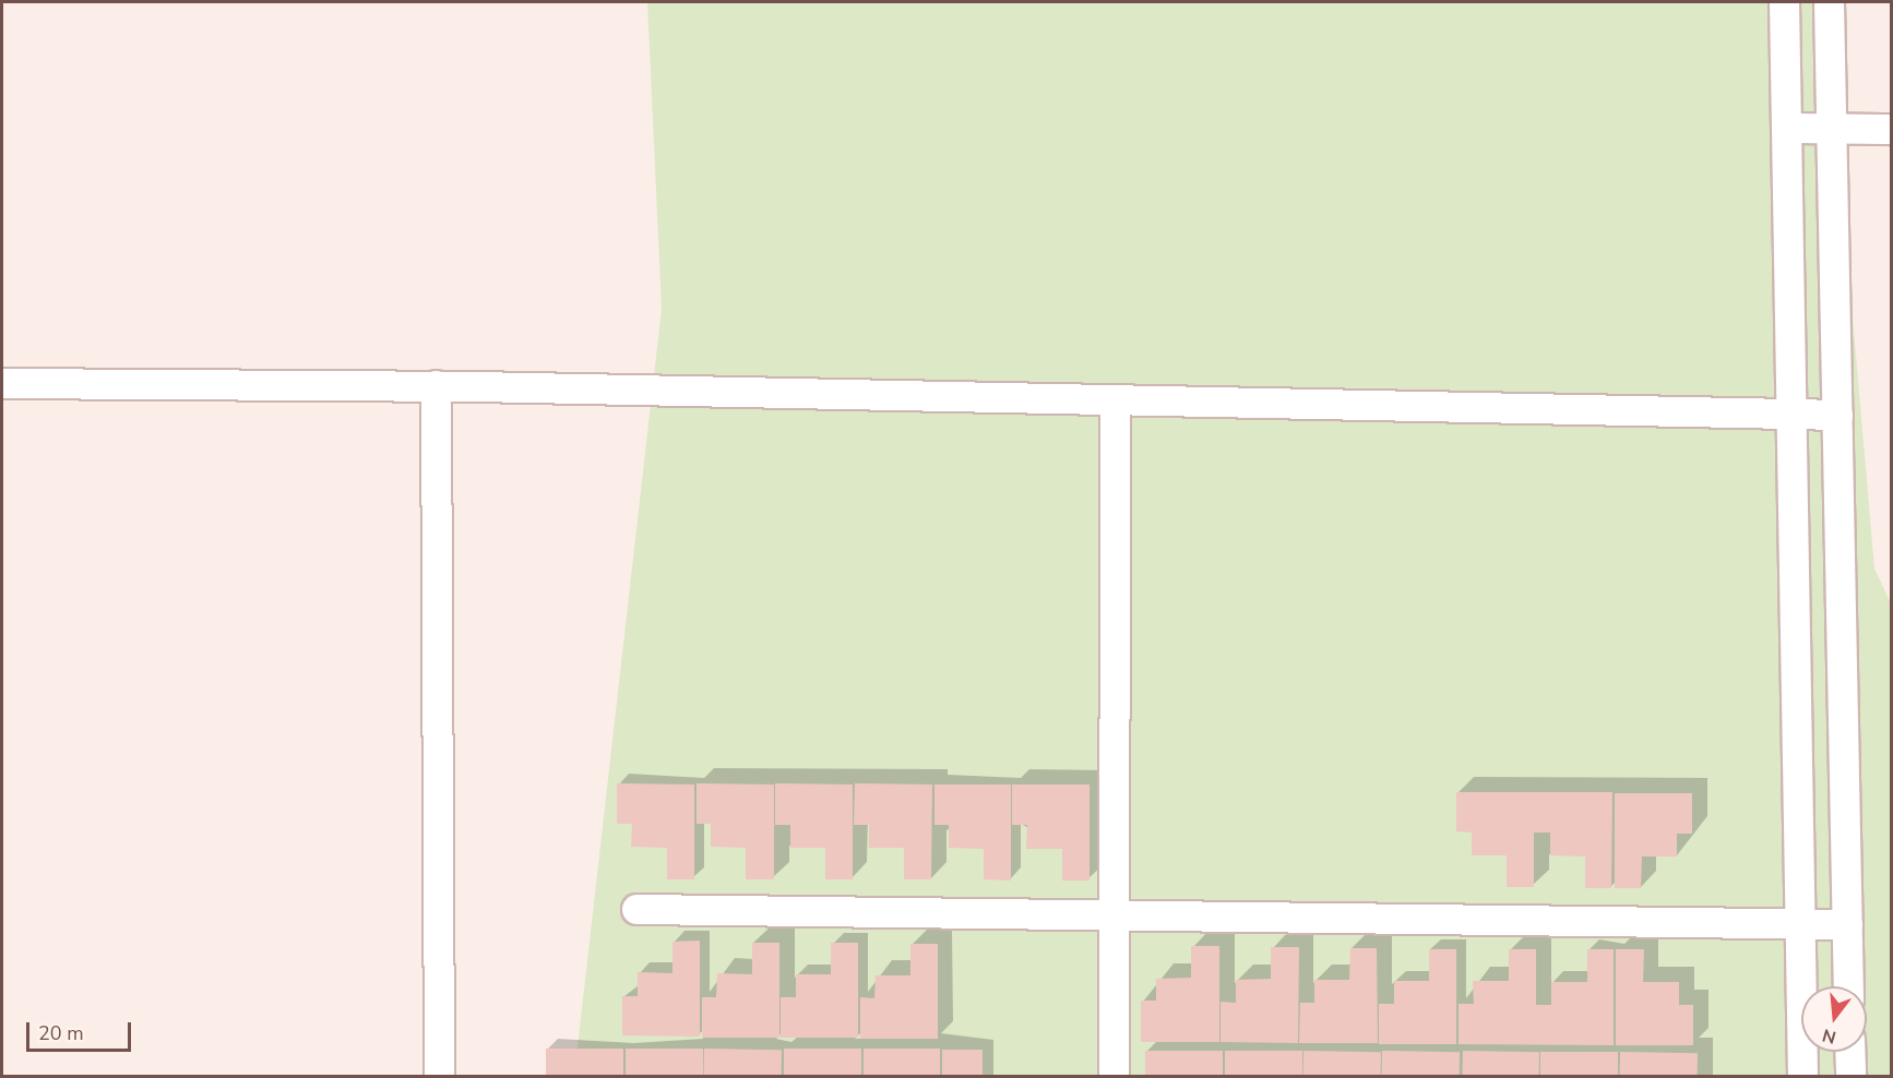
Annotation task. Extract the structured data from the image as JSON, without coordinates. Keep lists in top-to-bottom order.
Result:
{
  "scale_bar": "20 m",
  "north": "bottom"
}
